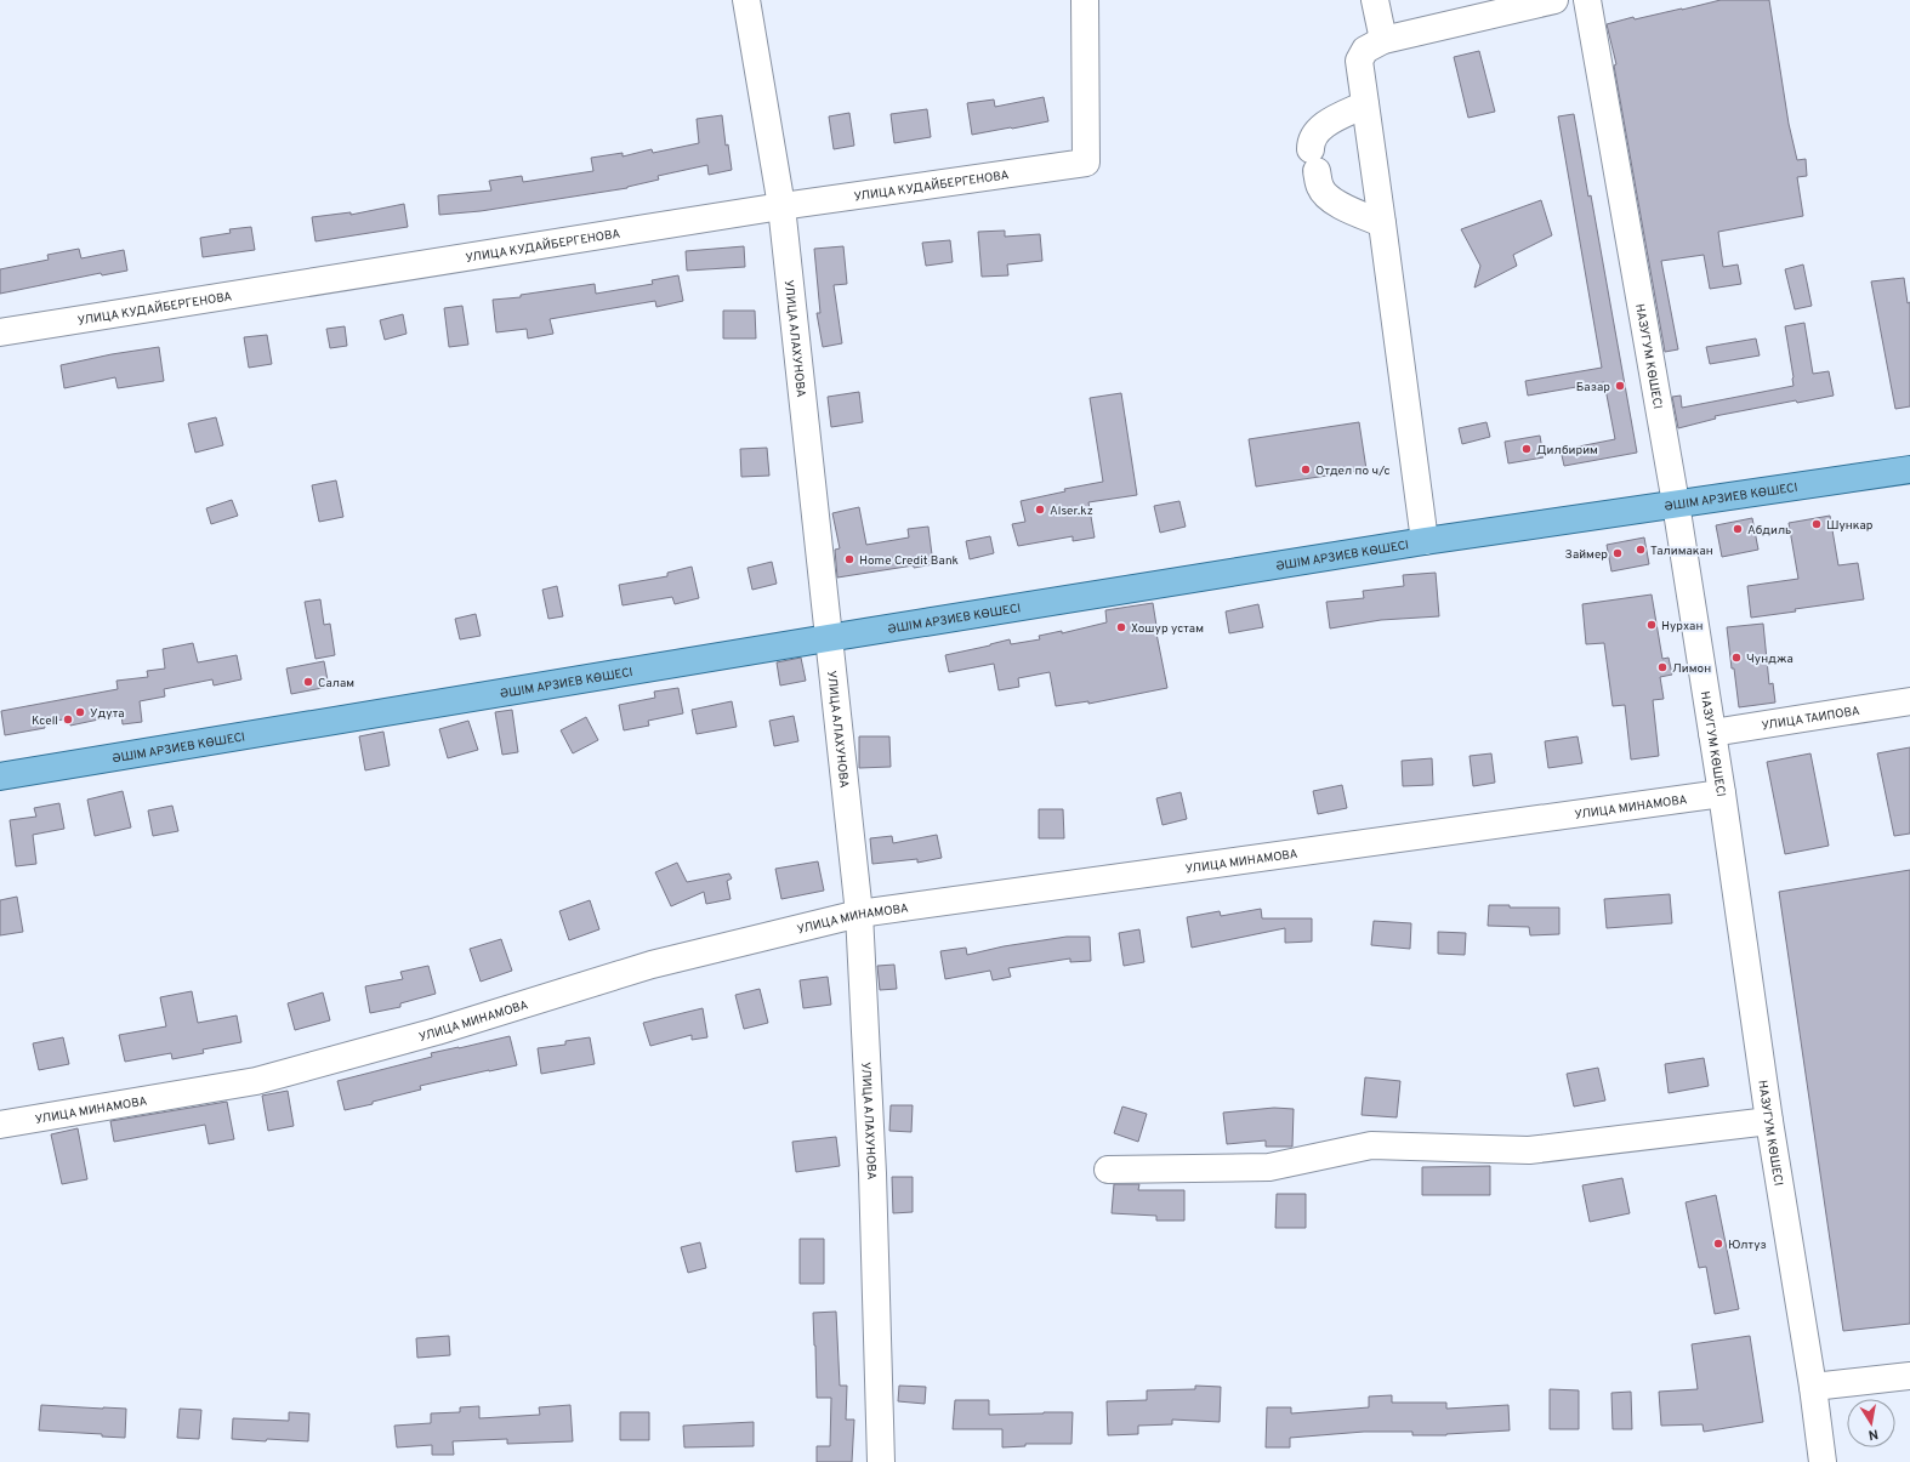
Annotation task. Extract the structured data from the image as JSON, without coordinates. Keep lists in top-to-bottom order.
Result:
{
  "streets": {
    "main road": ["ӘШІМ АРЗИЕВ КӨШЕСІ"],
    "street": [
      "УЛИЦА КУДАЙБЕРГЕНОВА",
      "УЛИЦА АЛАХУНОВА",
      "НАЗУГУМ КӨШЕСІ",
      "УЛИЦА ТАИПОВА",
      "УЛИЦА МИНАМОВА"
    ]
  },
  "crossings": [
    ["УЛИЦА КУДАЙБЕРГЕНОВА", "УЛИЦА АЛАХУНОВА"],
    ["УЛИЦА АЛАХУНОВА", "ӘШІМ АРЗИЕВ КӨШЕСІ"],
    ["УЛИЦА АЛАХУНОВА", "УЛИЦА МИНАМОВА"],
    ["НАЗУГУМ КӨШЕСІ", "ӘШІМ АРЗИЕВ КӨШЕСІ"],
    ["НАЗУГУМ КӨШЕСІ", "УЛИЦА ТАИПОВА"],
    ["НАЗУГУМ КӨШЕСІ", "УЛИЦА МИНАМОВА"]
  ],
  "places": [
    "Базар",
    "Дилбирим",
    "Отдел по ч/с",
    "Alser.kz",
    "Шункар",
    "Абдиль",
    "Талимакан",
    "Займер",
    "Home Credit Bank",
    "Нурхан",
    "Хошур устам",
    "Чунджа",
    "Лимон",
    "Салам",
    "Удута",
    "Kcell",
    "Юлтуз"
  ],
  "north": "bottom"
}
